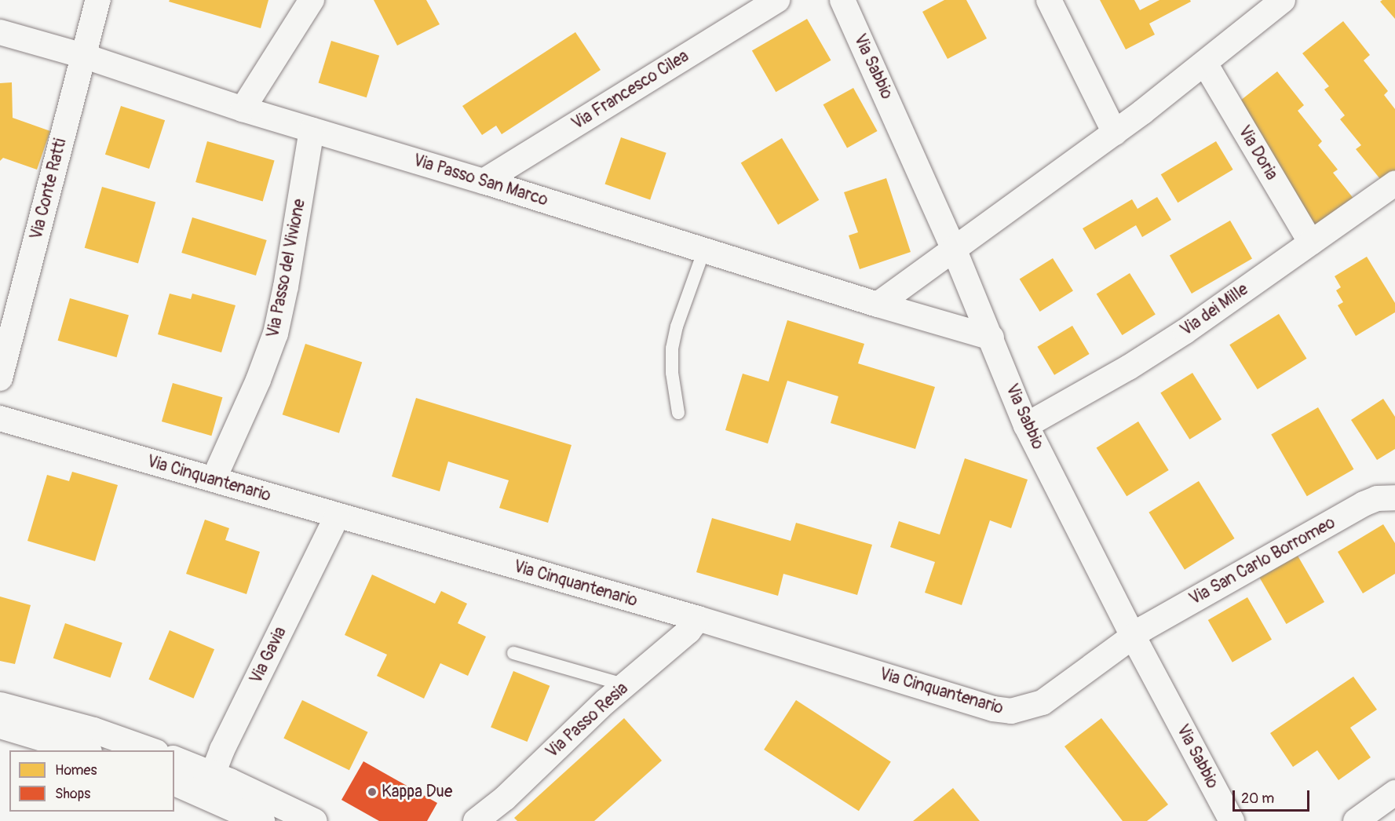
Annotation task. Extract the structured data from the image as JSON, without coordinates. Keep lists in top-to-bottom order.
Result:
{
  "streets": {
    "street": [
      "Via Sabbio",
      "Via Francesco Cilea",
      "Via Doria",
      "Via Passo San Marco",
      "Via Conte Ratti",
      "Via Passo del Vivione",
      "Via dei Mille",
      "Via Cinquantenario",
      "Via San Carlo Borromeo",
      "Via Gavia",
      "Via Passo Resia"
    ]
  },
  "crossings": [
    ["Via Sabbio", "Via Passo San Marco"],
    ["Via Sabbio", "Via dei Mille"],
    ["Via Sabbio", "Via Cinquantenario"],
    ["Via Sabbio", "Via San Carlo Borromeo"],
    ["Via Francesco Cilea", "Via Passo San Marco"],
    ["Via Doria", "Via dei Mille"],
    ["Via Passo San Marco", "Via Conte Ratti"],
    ["Via Passo San Marco", "Via Passo del Vivione"],
    ["Via Passo del Vivione", "Via Cinquantenario"],
    ["Via Cinquantenario", "Via San Carlo Borromeo"],
    ["Via Cinquantenario", "Via Gavia"],
    ["Via Cinquantenario", "Via Passo Resia"]
  ],
  "places": ["Kappa Due"],
  "legend": ["Homes", "Shops"],
  "scale_bar": "20 m"
}
